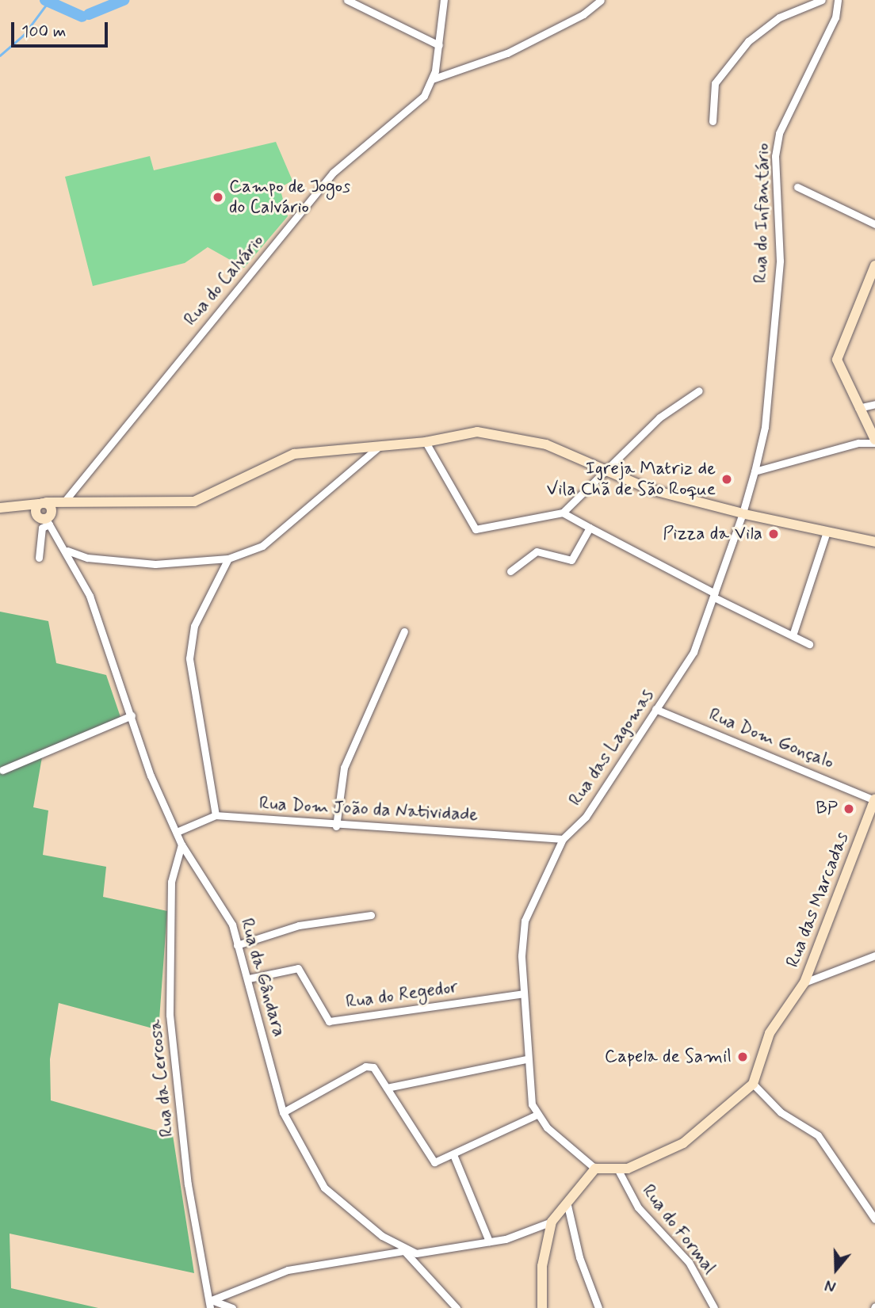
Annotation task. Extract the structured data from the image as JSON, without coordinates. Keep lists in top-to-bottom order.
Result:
{
  "streets": {
    "street": [
      "Rua do Infantário",
      "Rua do Calvário",
      "Rua Dom Gonçalo",
      "Rua das Lagomas",
      "Rua Dom João da Natividade",
      "Rua das Marcadas",
      "Rua da Gândara",
      "Rua do Regedor",
      "Rua da Cercosa",
      "Rua do Formal"
    ]
  },
  "crossings": [
    ["Rua do Infantário", "Rua das Lagomas"],
    ["Rua Dom Gonçalo", "Rua das Lagomas"],
    ["Rua Dom Gonçalo", "Rua das Marcadas"],
    ["Rua das Lagomas", "Rua Dom João da Natividade"],
    ["Rua das Lagomas", "Rua do Regedor"],
    ["Rua Dom João da Natividade", "Rua da Gândara"],
    ["Rua da Gândara", "Rua do Regedor"],
    ["Rua da Gândara", "Rua da Cercosa"]
  ],
  "places": [
    "Campo de Jogos do Calvário",
    "Igreja Matriz de Vila Chã de São Roque",
    "Pizza da Vila",
    "BP",
    "Capela de Samil"
  ],
  "scale_bar": "100 m",
  "north": "bottom"
}
